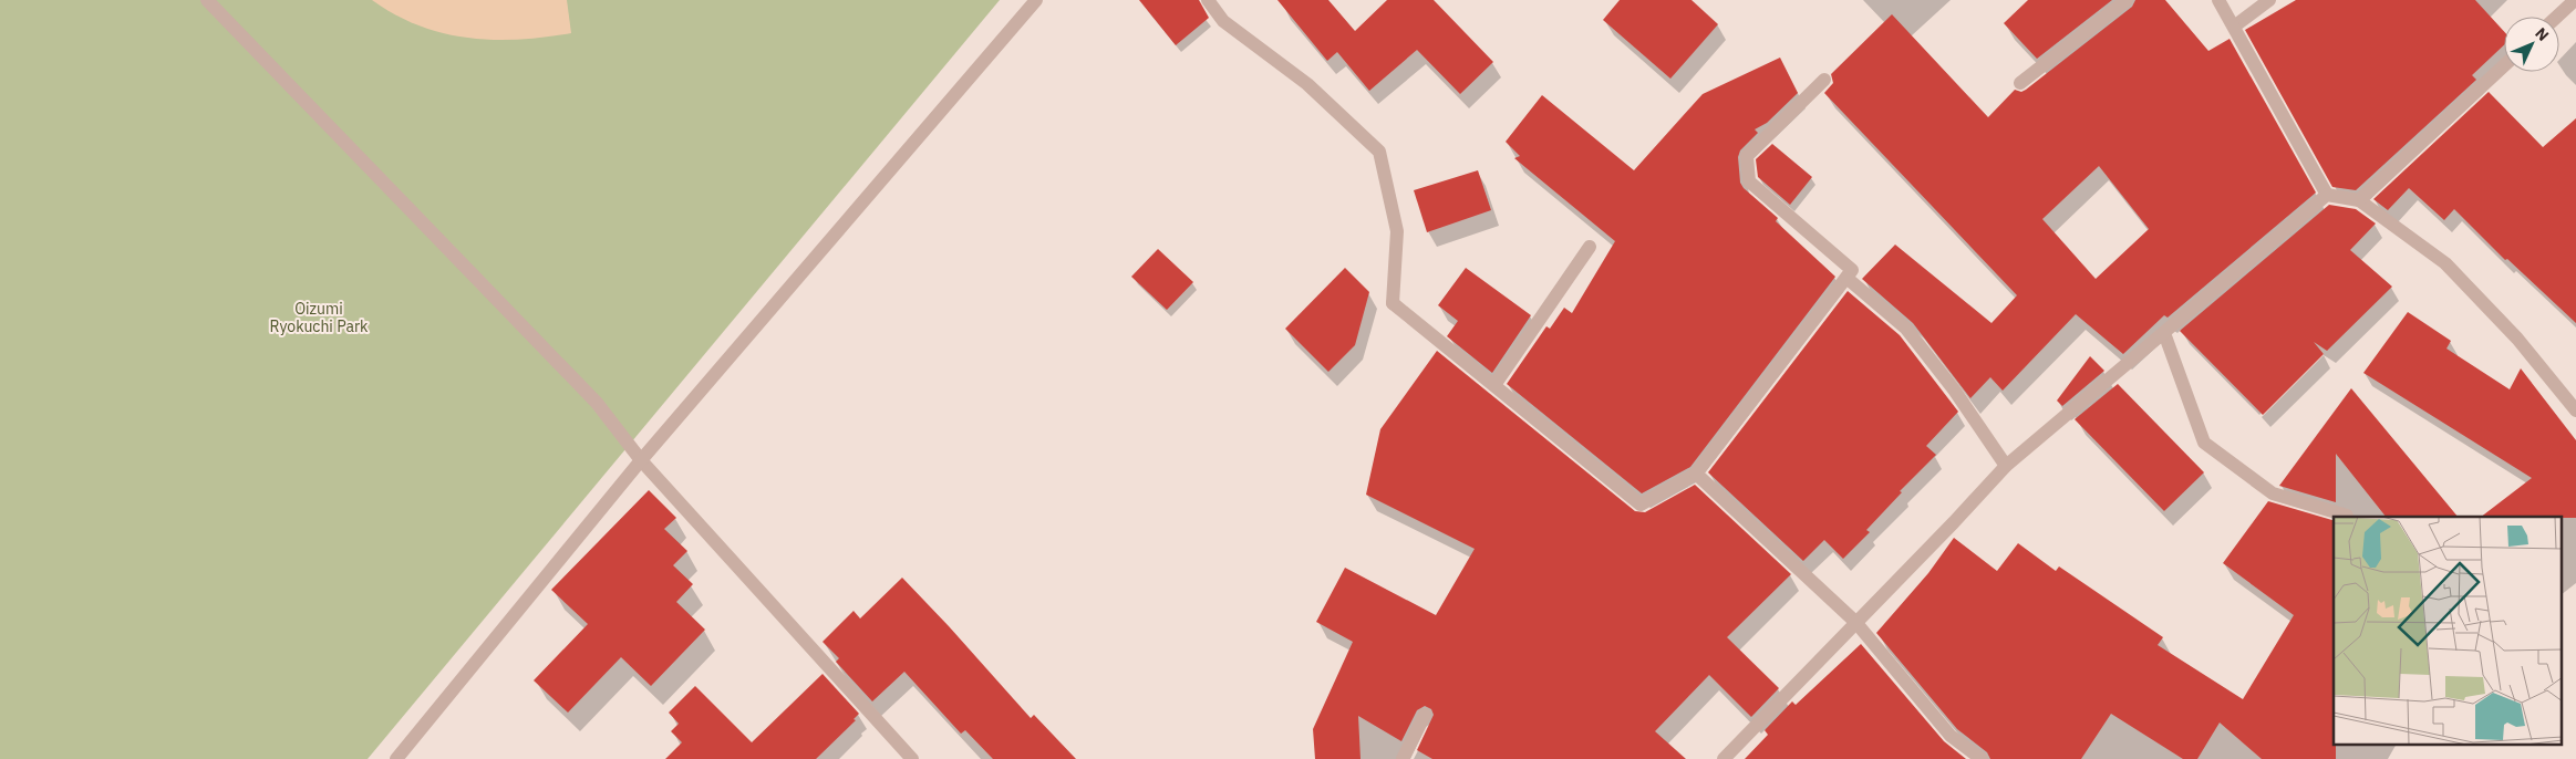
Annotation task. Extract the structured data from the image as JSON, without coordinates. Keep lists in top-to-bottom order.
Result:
{
  "parks": ["Oizumi Ryokuchi Park"],
  "north": "top right"
}
